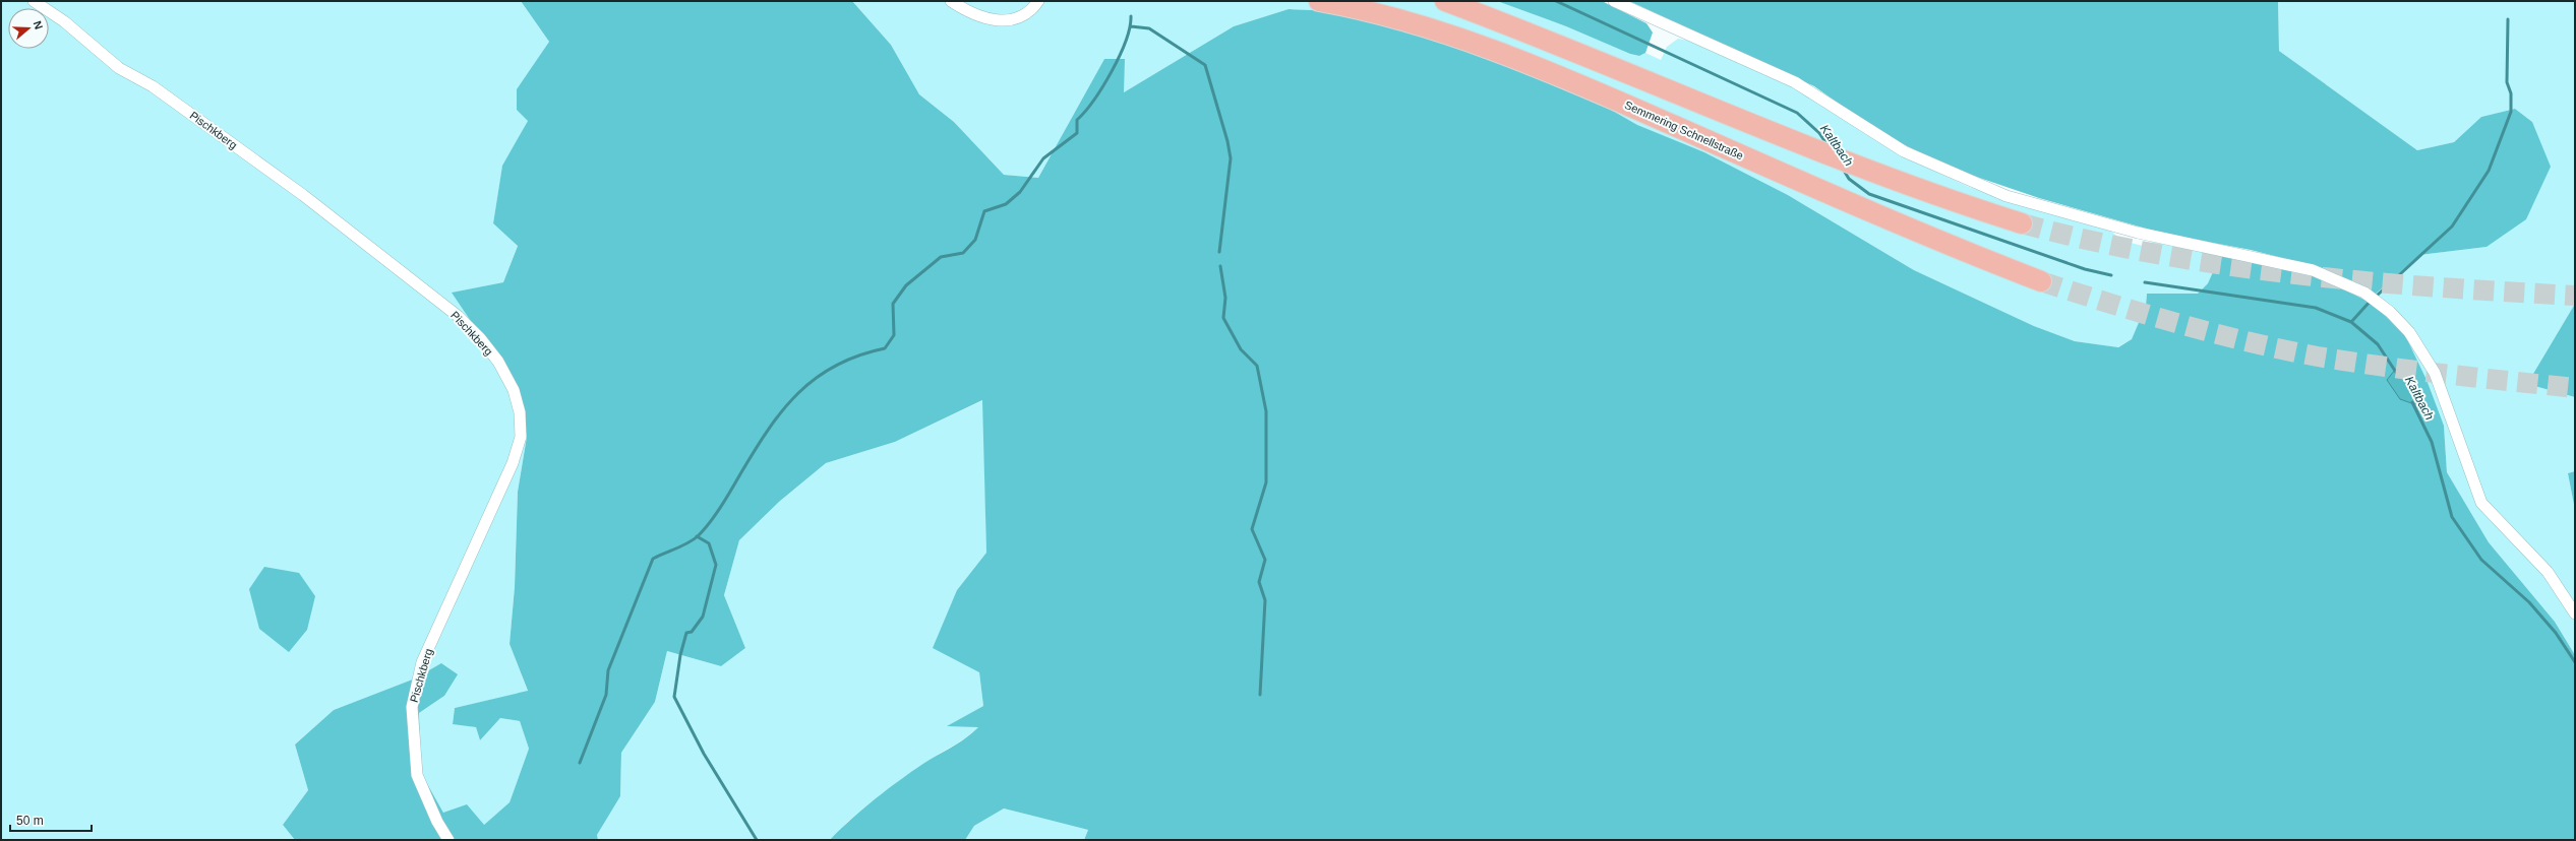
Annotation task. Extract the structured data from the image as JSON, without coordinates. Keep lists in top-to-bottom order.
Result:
{
  "streets": {
    "highway": ["Semmering Schnellstraße"],
    "street": ["Pischkberg"]
  },
  "water": ["Kaltbach"],
  "scale_bar": "50 m",
  "north": "right"
}
